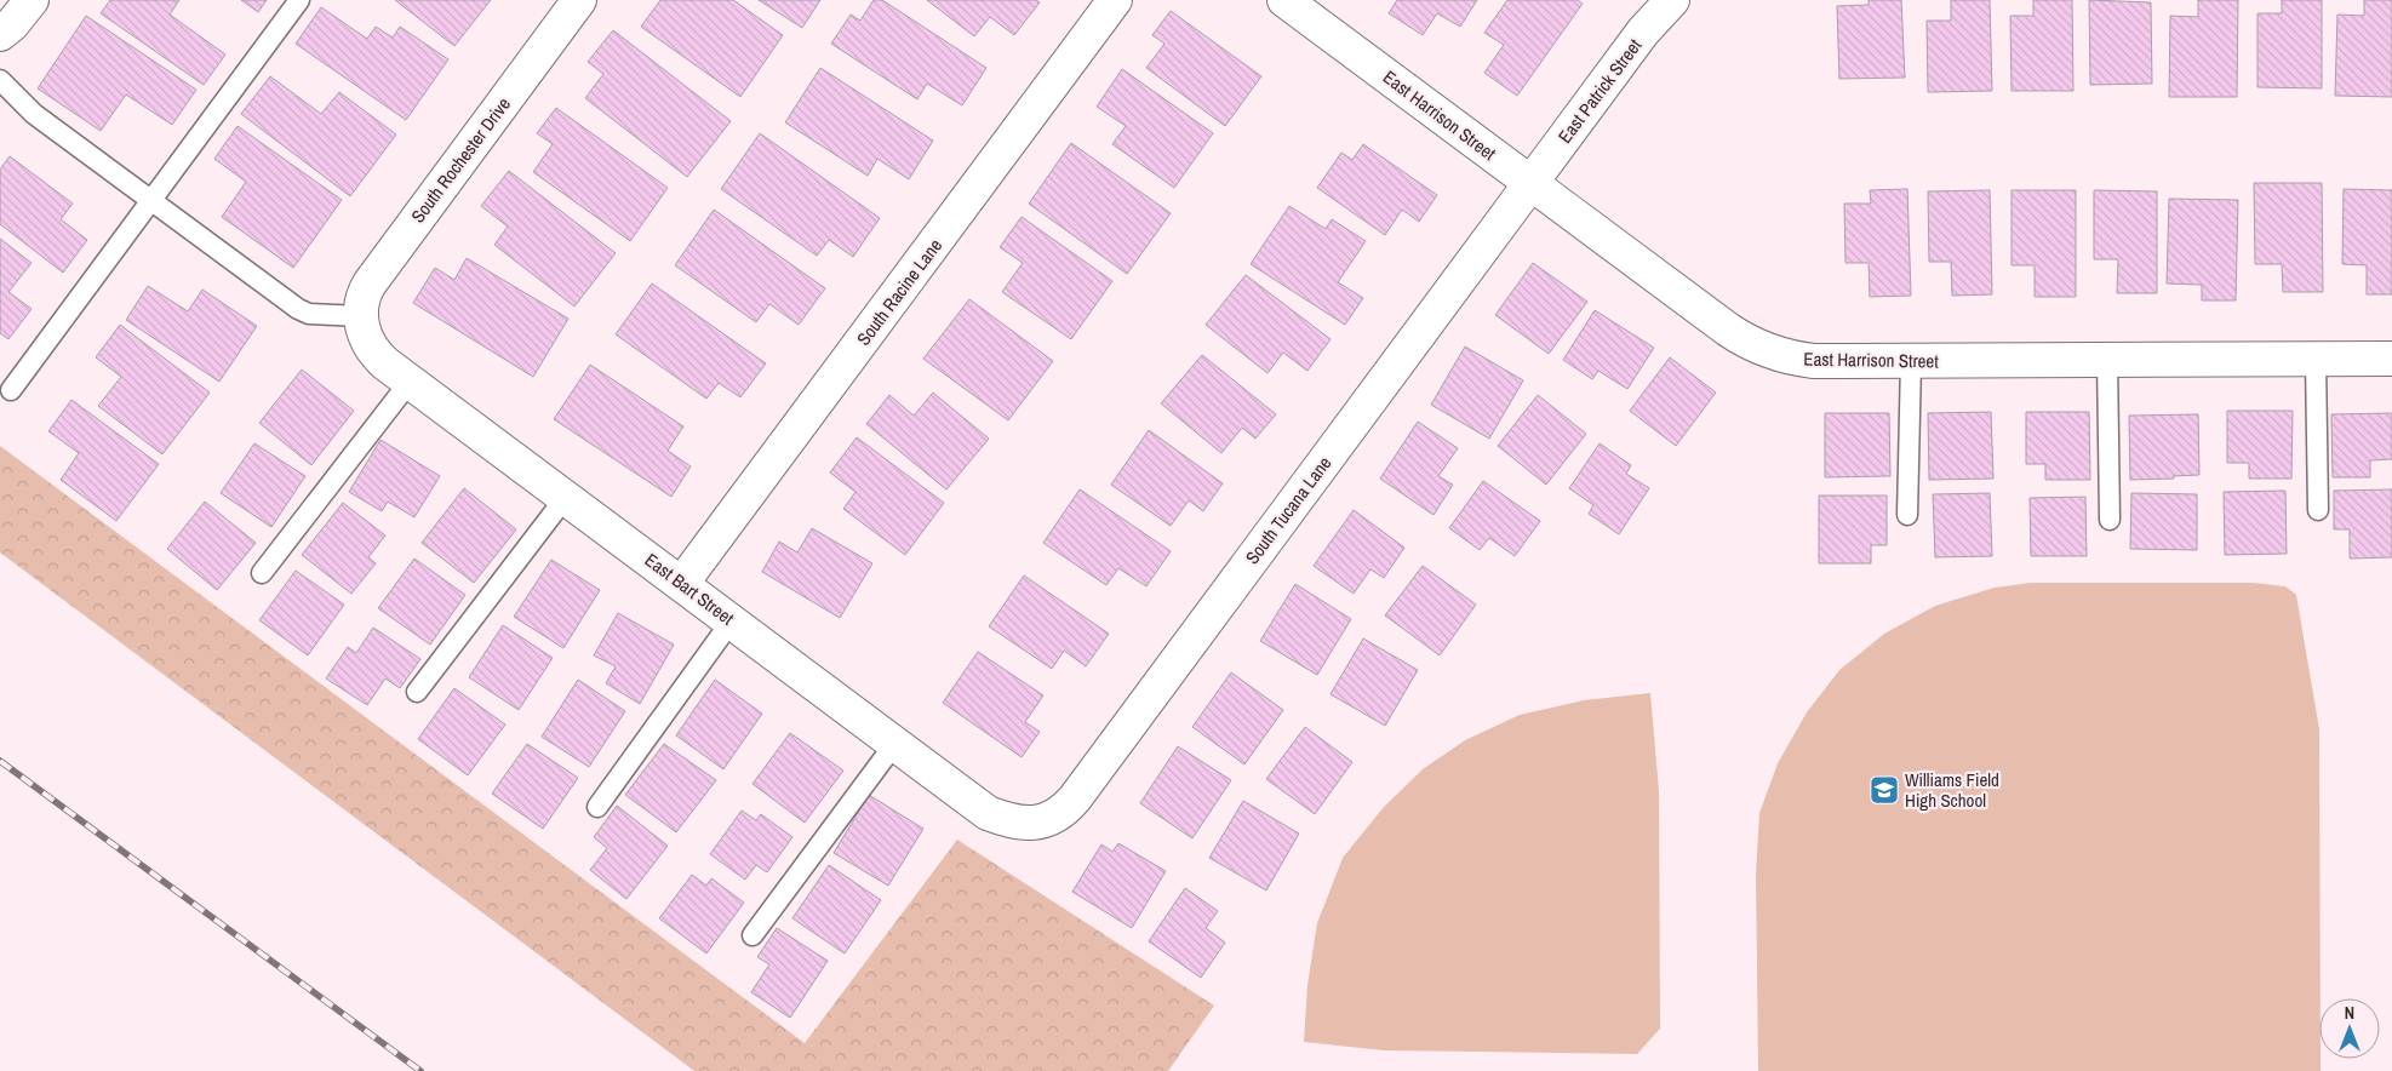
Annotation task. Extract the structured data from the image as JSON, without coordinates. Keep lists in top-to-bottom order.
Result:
{
  "streets": {
    "street": [
      "East Patrick Street",
      "East Harrison Street",
      "South Rochester Drive",
      "South Racine Lane",
      "South Tucana Lane",
      "East Bart Street"
    ]
  },
  "crossings": [
    ["East Patrick Street", "East Harrison Street"],
    ["East Patrick Street", "South Tucana Lane"],
    ["East Harrison Street", "South Tucana Lane"],
    ["South Rochester Drive", "East Bart Street"],
    ["South Racine Lane", "East Bart Street"],
    ["South Tucana Lane", "East Bart Street"]
  ],
  "places": {
    "school or university": ["Williams Field High School"]
  },
  "north": "top"
}
